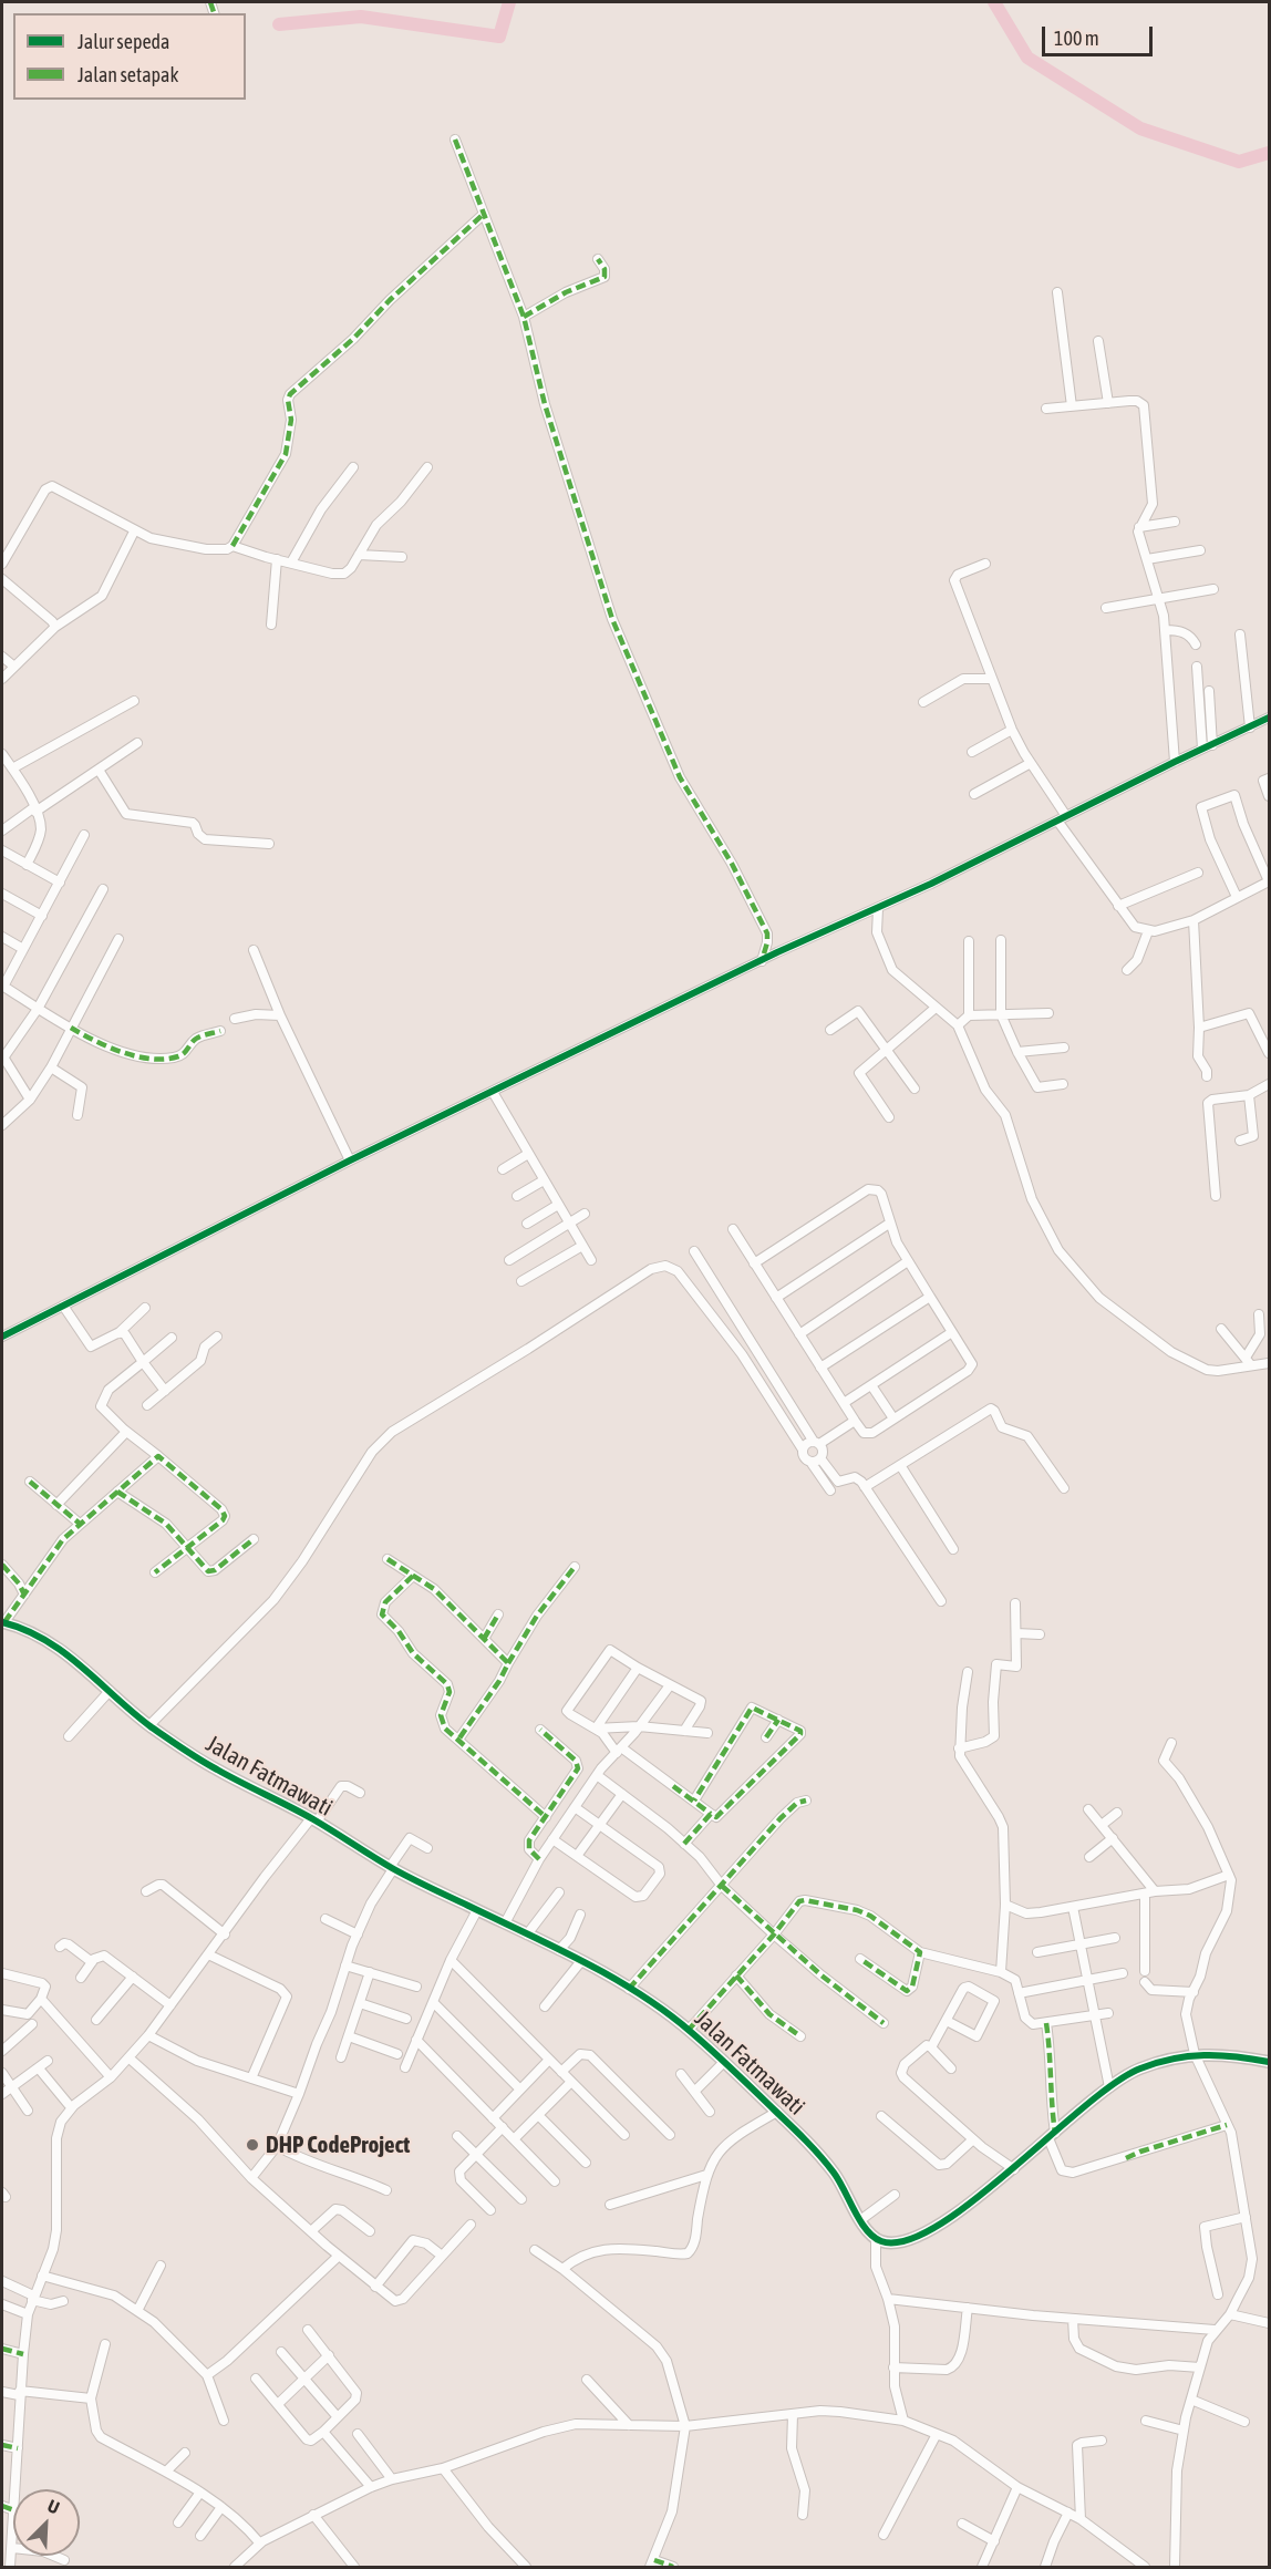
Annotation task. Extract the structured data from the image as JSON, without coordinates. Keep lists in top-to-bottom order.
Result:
{
  "streets": {
    "street": ["Jalan Fatmawati"]
  },
  "places": ["DHP CodeProject"],
  "legend": ["Jalur sepeda", "Jalan setapak"],
  "scale_bar": "100 m",
  "north": "top right"
}
